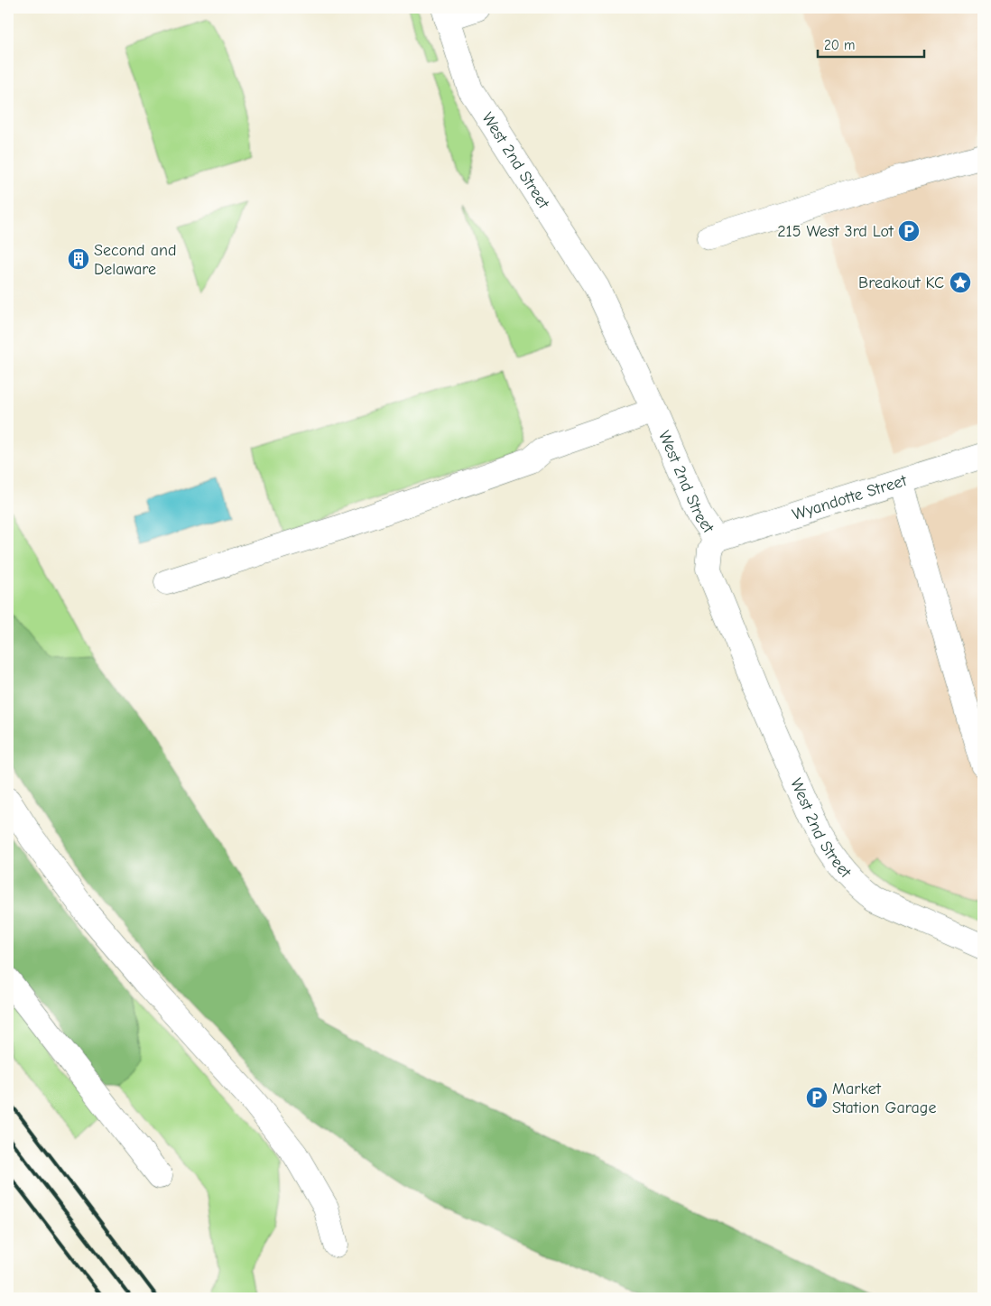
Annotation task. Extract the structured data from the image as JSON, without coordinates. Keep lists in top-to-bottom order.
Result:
{
  "streets": {
    "street": ["West 2nd Street", "Wyandotte Street"]
  },
  "crossings": [
    ["West 2nd Street", "Wyandotte Street"]
  ],
  "places": {
    "parking": ["215 West 3rd Lot", "Market Station Garage"],
    "building": ["Second and Delaware"],
    "place": ["Breakout KC"]
  },
  "scale_bar": "20 m"
}
